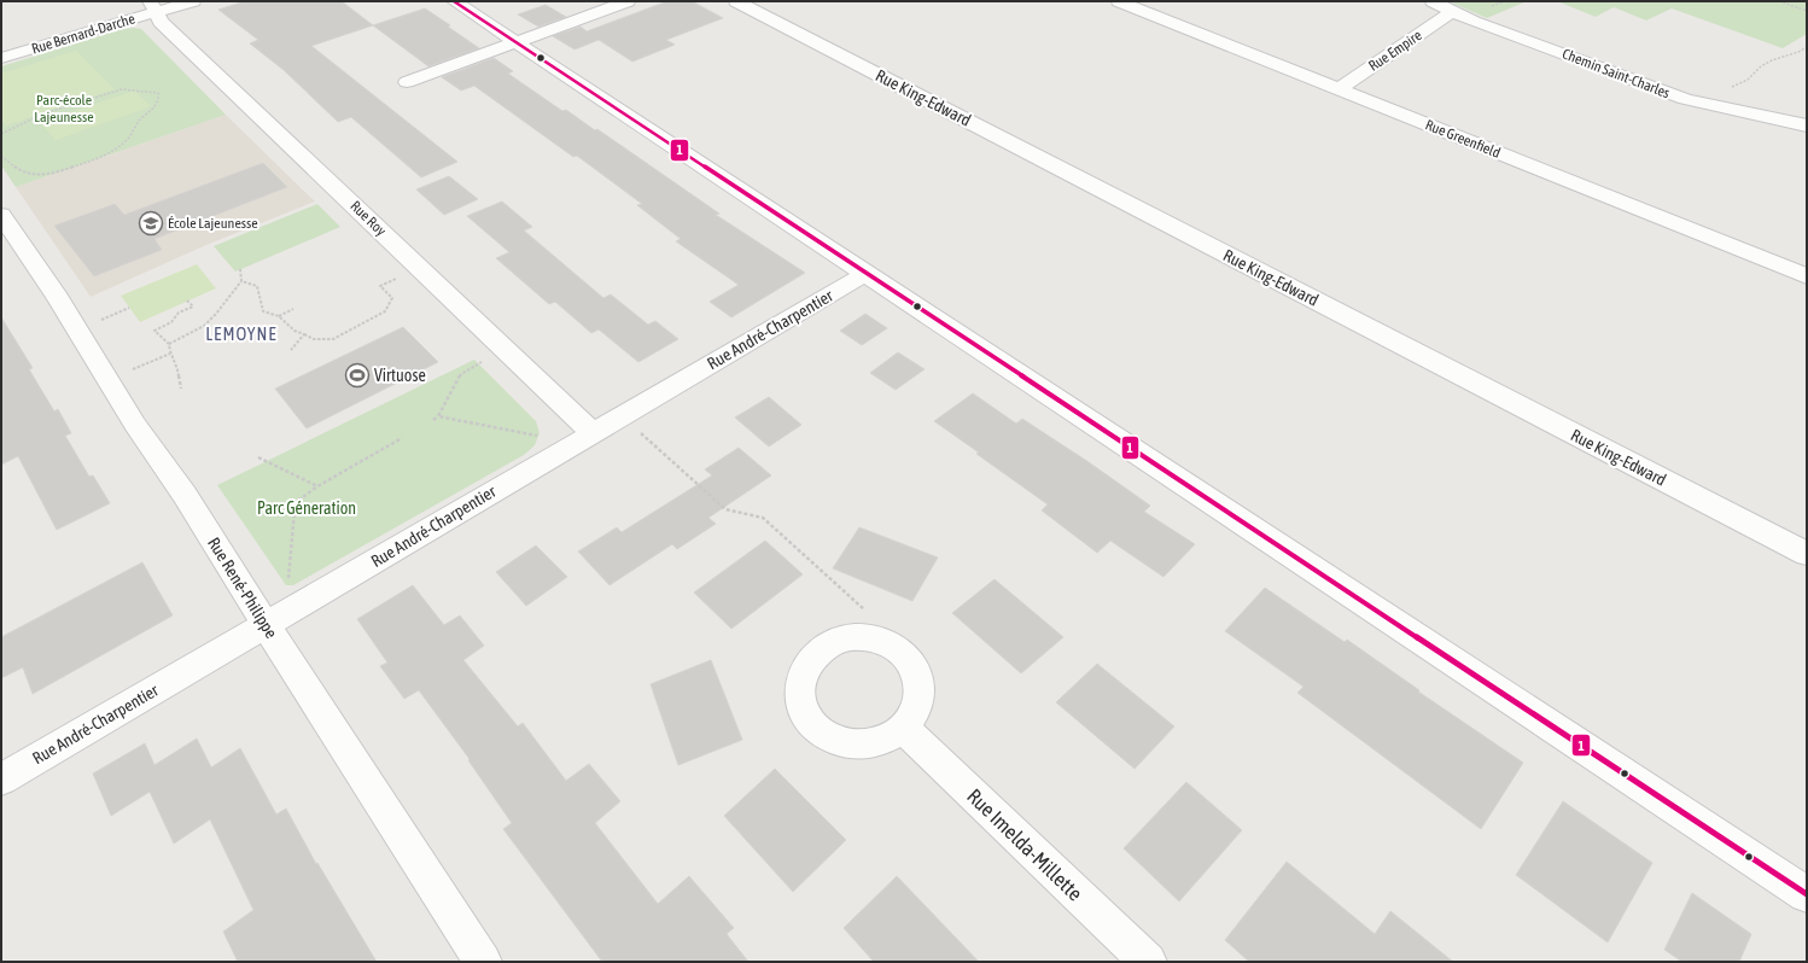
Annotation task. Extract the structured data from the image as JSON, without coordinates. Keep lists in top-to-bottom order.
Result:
{
  "streets": {
    "street": [
      "Rue Bernard-Darche",
      "Rue Empire",
      "Chemin Saint-Charles",
      "Rue King-Edward",
      "Rue Greenfield",
      "Rue Roy",
      "Rue André-Charpentier",
      "Rue René-Philippe",
      "Rue Imelda-Millette"
    ]
  },
  "crossings": [
    ["Rue Bernard-Darche", "Rue Roy"],
    ["Rue Empire", "Chemin Saint-Charles"],
    ["Rue Empire", "Rue Greenfield"],
    ["Rue Roy", "Rue André-Charpentier"],
    ["Rue André-Charpentier", "Rue René-Philippe"]
  ],
  "districts": ["LEMOYNE"],
  "parks": ["Parc-école Lajeunesse", "Parc Géneration"],
  "places": {
    "school or university": ["École Lajeunesse"],
    "sports": ["Virtuose"]
  },
  "lines": ["transit line 1"]
}
